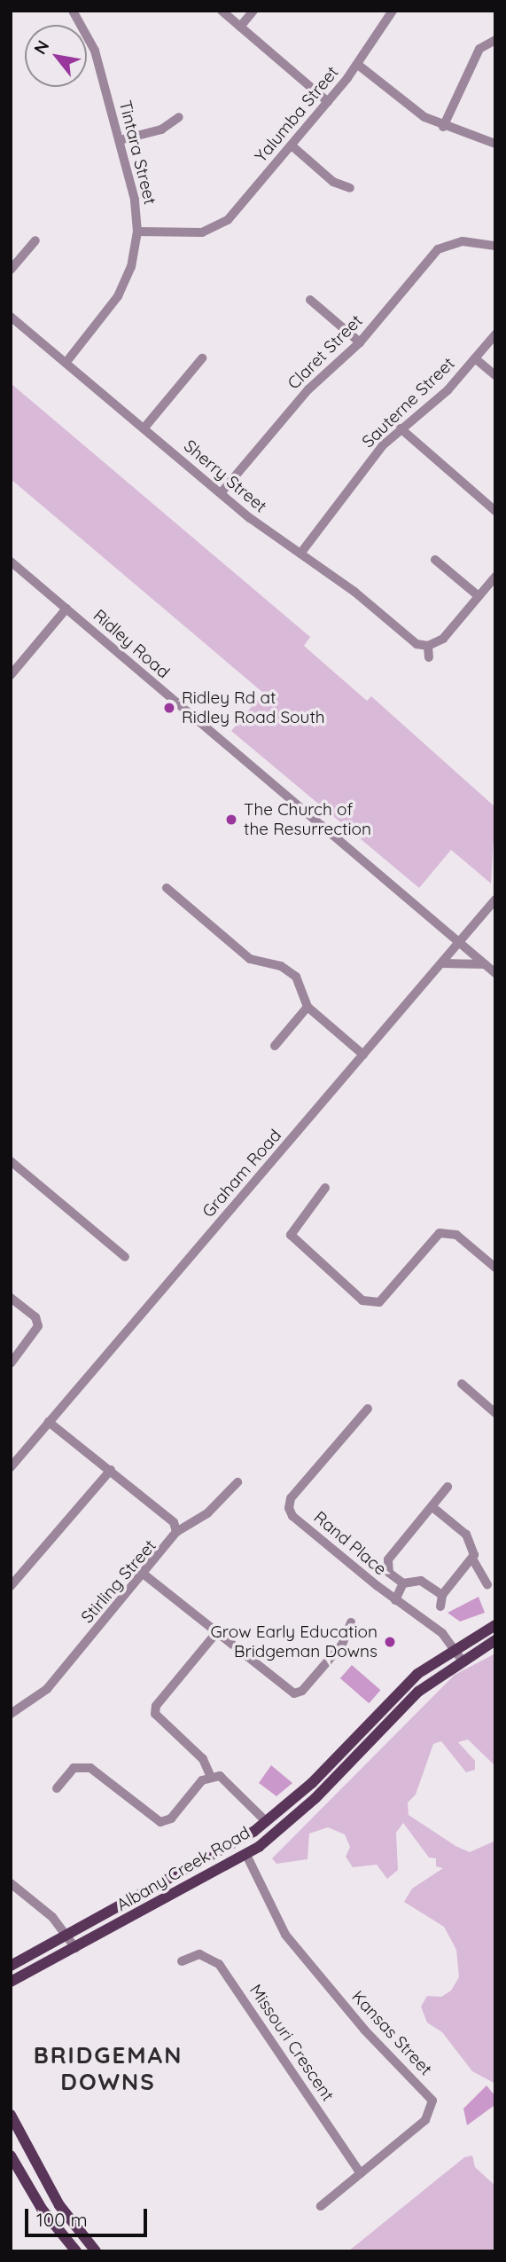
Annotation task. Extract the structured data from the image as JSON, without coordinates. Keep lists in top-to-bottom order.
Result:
{
  "streets": {
    "main road": ["Albany Creek Road"],
    "street": [
      "Yalumba Street",
      "Tintara Street",
      "Claret Street",
      "Sauterne Street",
      "Sherry Street",
      "Ridley Road",
      "Graham Road",
      "Rand Place",
      "Stirling Street",
      "Kansas Street",
      "Missouri Crescent"
    ]
  },
  "crossings": [
    ["Yalumba Street", "Tintara Street"],
    ["Tintara Street", "Sherry Street"],
    ["Claret Street", "Sherry Street"],
    ["Sauterne Street", "Sherry Street"],
    ["Ridley Road", "Graham Road"],
    ["Graham Road", "Stirling Street"],
    ["Rand Place", "Albany Creek Road"],
    ["Albany Creek Road", "Kansas Street"],
    ["Kansas Street", "Missouri Crescent"]
  ],
  "districts": ["BRIDGEMAN DOWNS"],
  "places": ["Ridley Rd at Ridley Road South", "The Church of the Resurrection", "Grow Early Education Bridgeman Downs"],
  "scale_bar": "100 m",
  "north": "top left"
}
